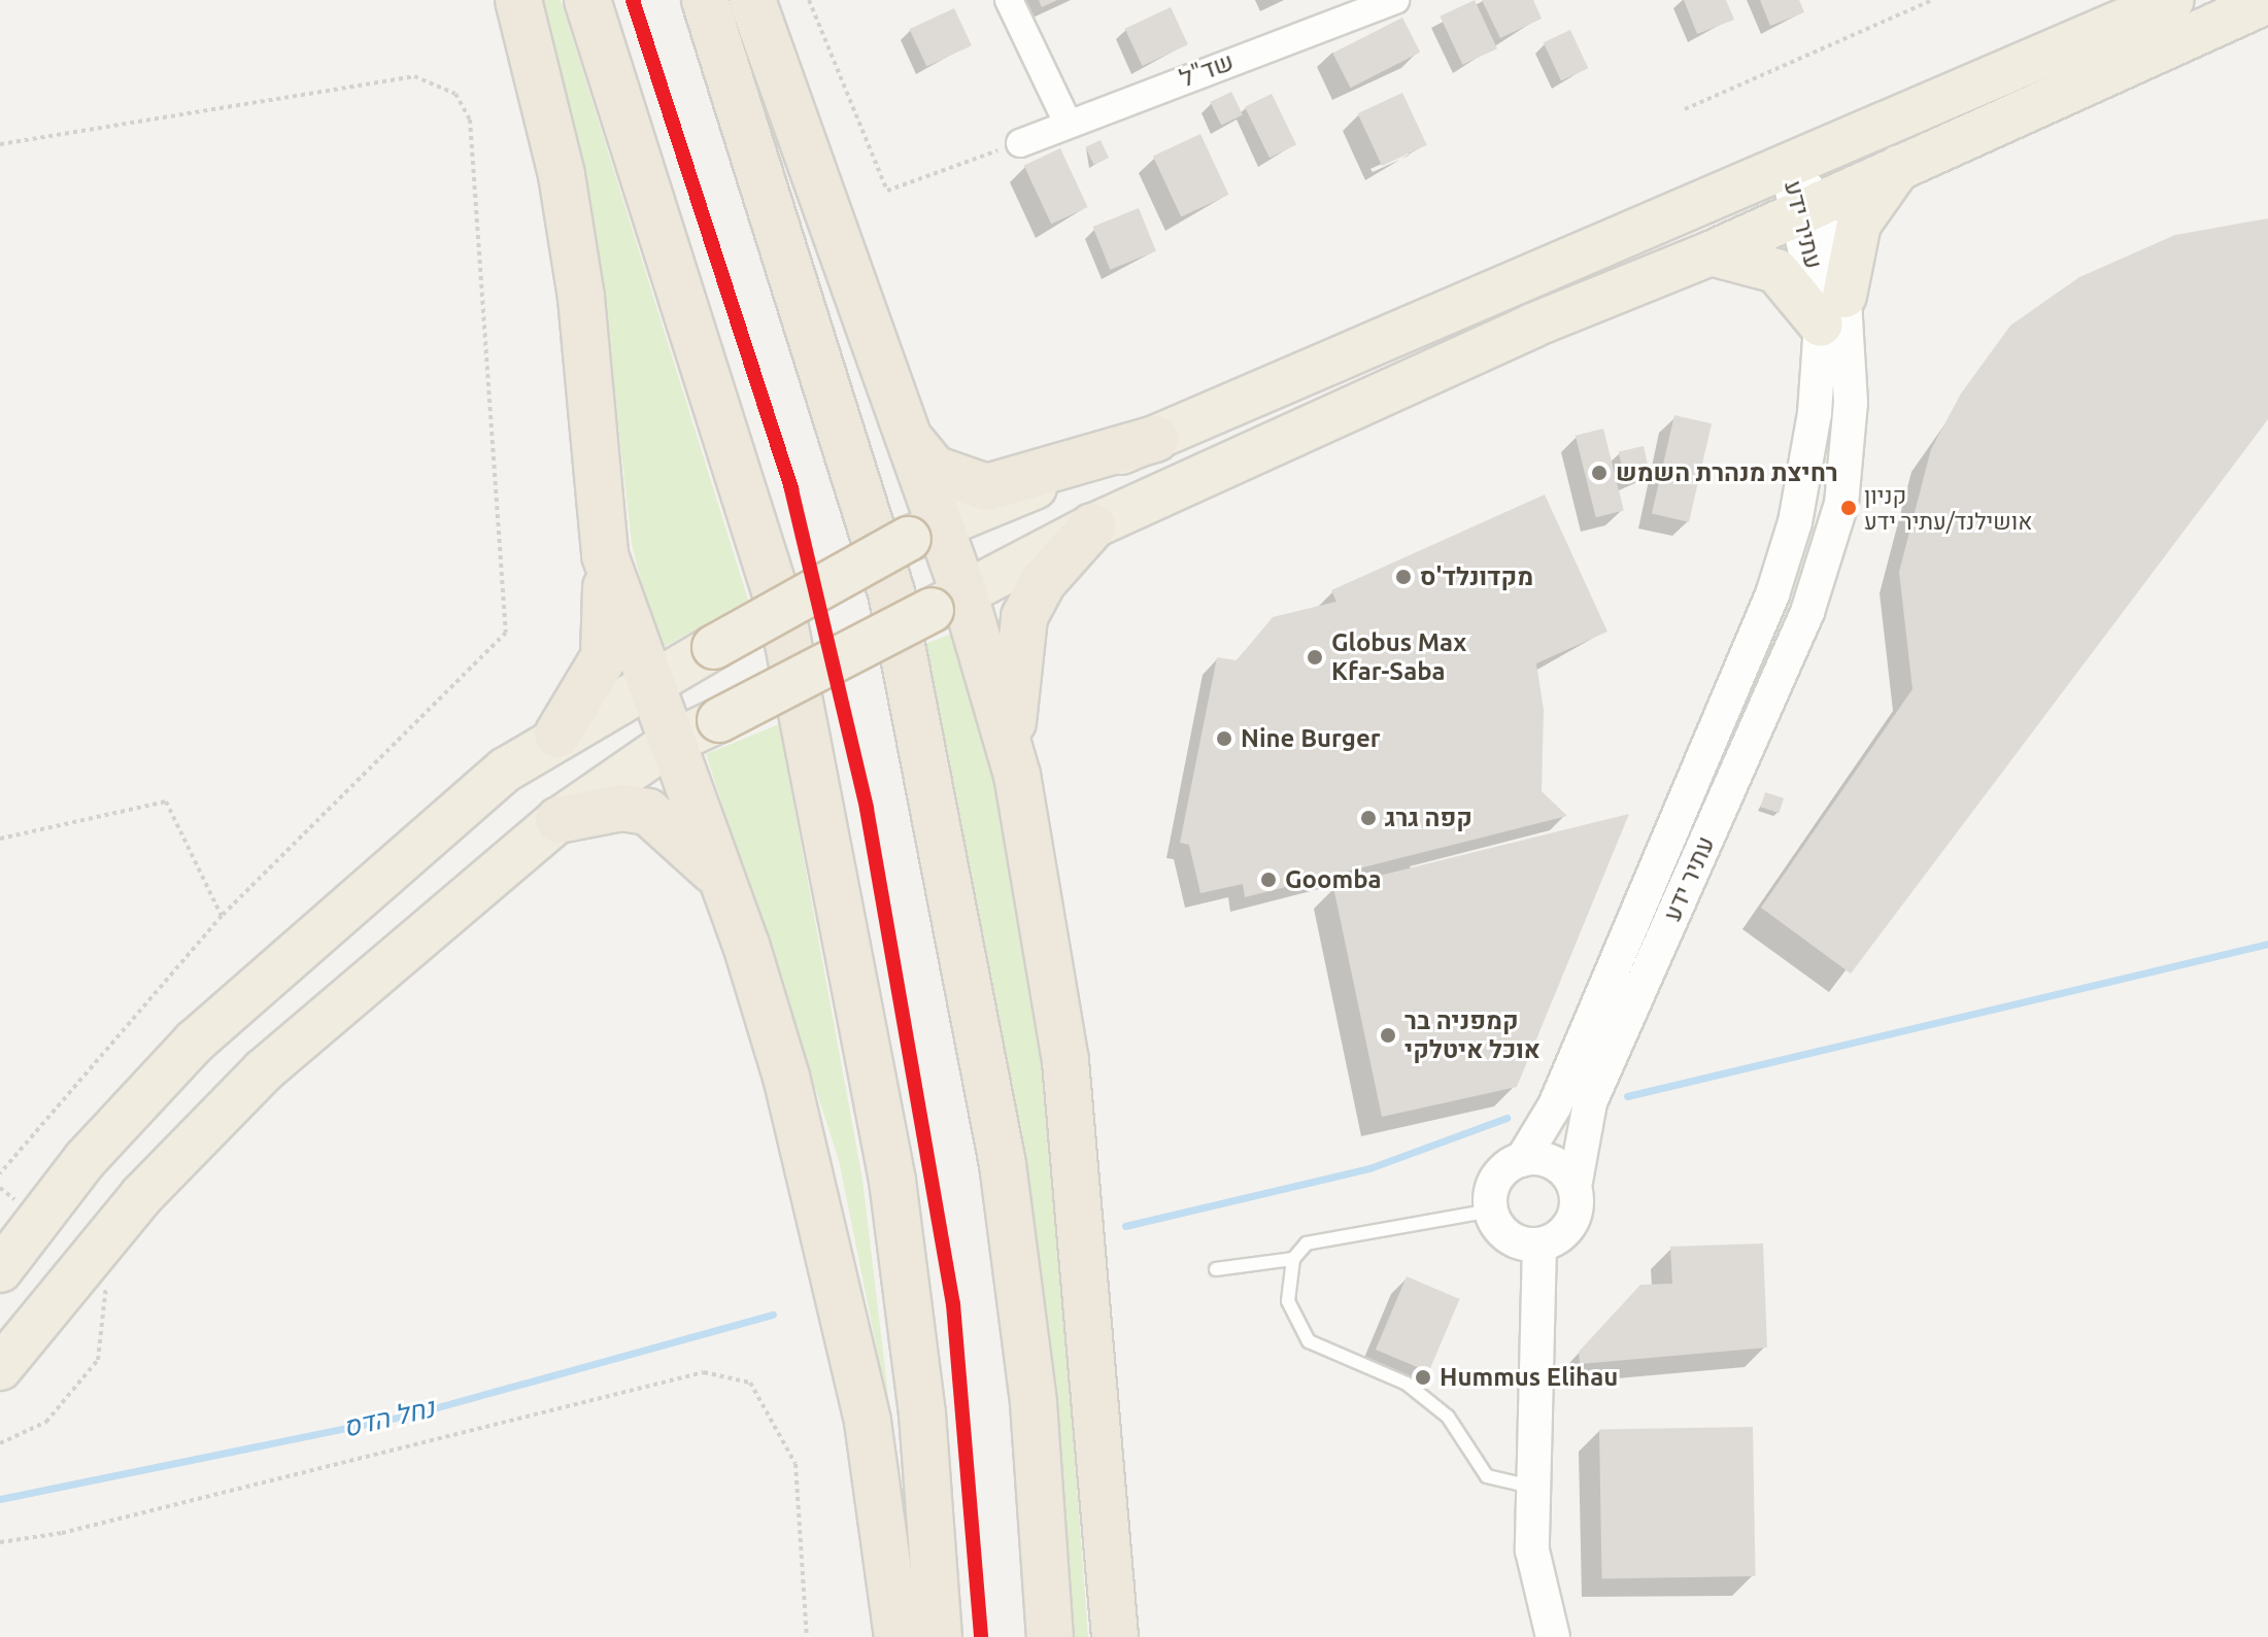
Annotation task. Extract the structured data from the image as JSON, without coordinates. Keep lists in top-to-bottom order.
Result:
{
  "streets": {
    "street": ["שד\"ל", "עתיר ידע"]
  },
  "water": ["נחל הדס"],
  "places": [
    "רחיצת מנהרת השמש",
    "קניון אושילנד/עתיר ידע",
    "מקדונלד'ס",
    "Globus Max Kfar-Saba",
    "Nine Burger",
    "קפה גרג",
    "Goomba",
    "קמפניה בר אוכל איטלקי",
    "Hummus Elihau"
  ]
}
